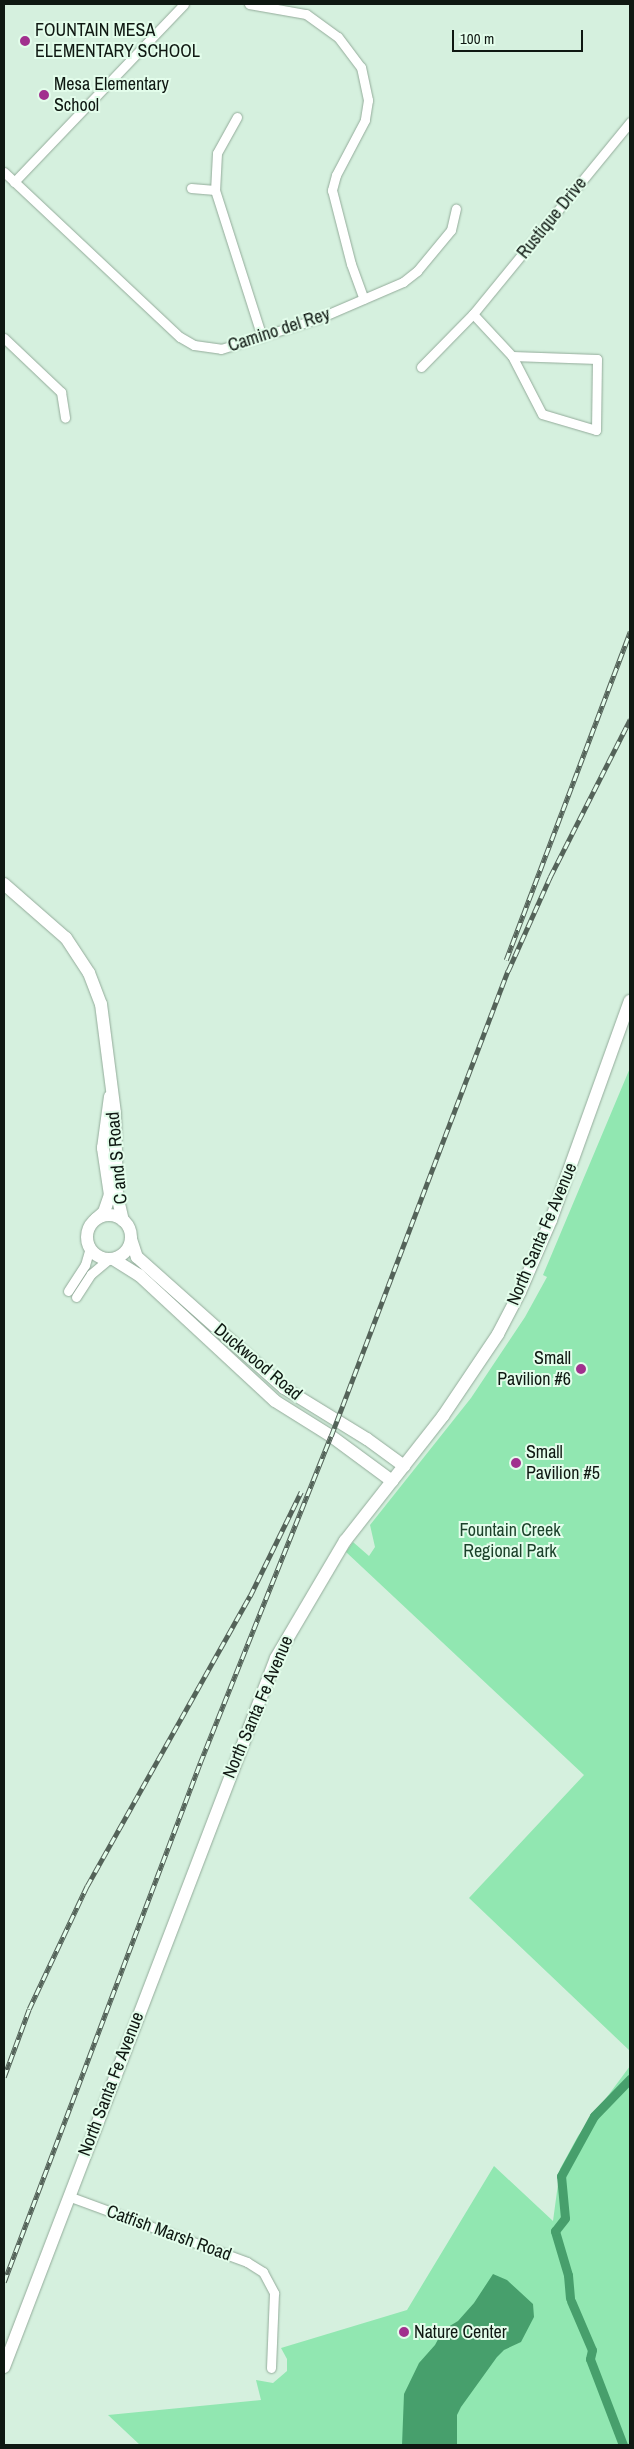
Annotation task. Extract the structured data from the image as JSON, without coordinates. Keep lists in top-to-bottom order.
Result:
{
  "streets": {
    "main road": ["C and S Road", "North Santa Fe Avenue", "Duckwood Road"],
    "street": ["Rustique Drive", "Camino del Rey", "Catfish Marsh Road"]
  },
  "crossings": [
    ["C and S Road", "Duckwood Road"],
    ["North Santa Fe Avenue", "Duckwood Road"],
    ["North Santa Fe Avenue", "Catfish Marsh Road"]
  ],
  "parks": ["Fountain Creek Regional Park"],
  "places": [
    "FOUNTAIN MESA ELEMENTARY SCHOOL",
    "Mesa Elementary School",
    "Small Pavilion #6",
    "Small Pavilion #5",
    "Nature Center"
  ],
  "scale_bar": "100 m"
}
